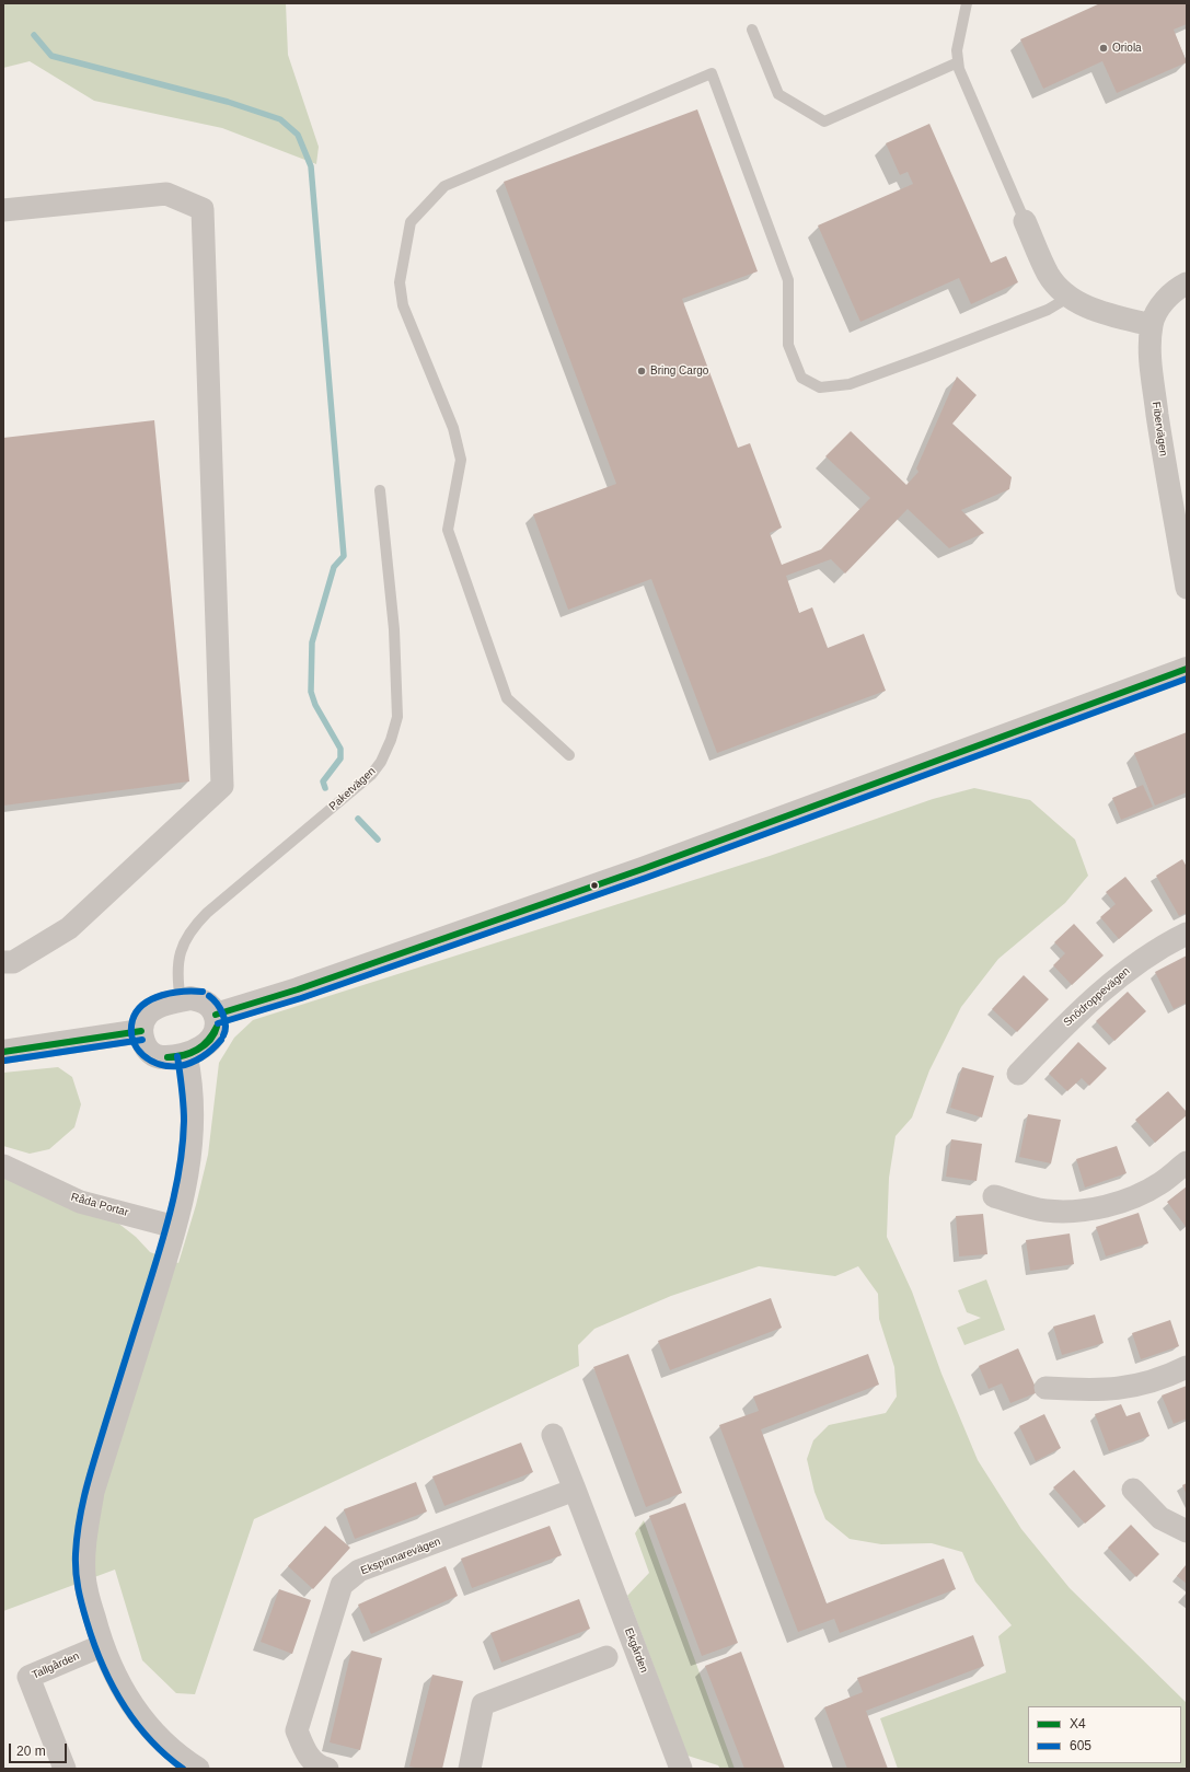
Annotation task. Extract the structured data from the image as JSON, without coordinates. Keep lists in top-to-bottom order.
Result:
{
  "streets": {
    "street": [
      "Fibervägen",
      "Snödroppevägen",
      "Råda Portar",
      "Ekspinnarevägen",
      "Ekgården",
      "Tallgården"
    ],
    "lane": ["Paketvägen"]
  },
  "crossings": [
    ["Ekspinnarevägen", "Ekgården"]
  ],
  "places": ["Oriola", "Bring Cargo"],
  "lines": ["transit line X4", "transit line 605"],
  "legend": ["X4", "605"],
  "scale_bar": "20 m"
}
